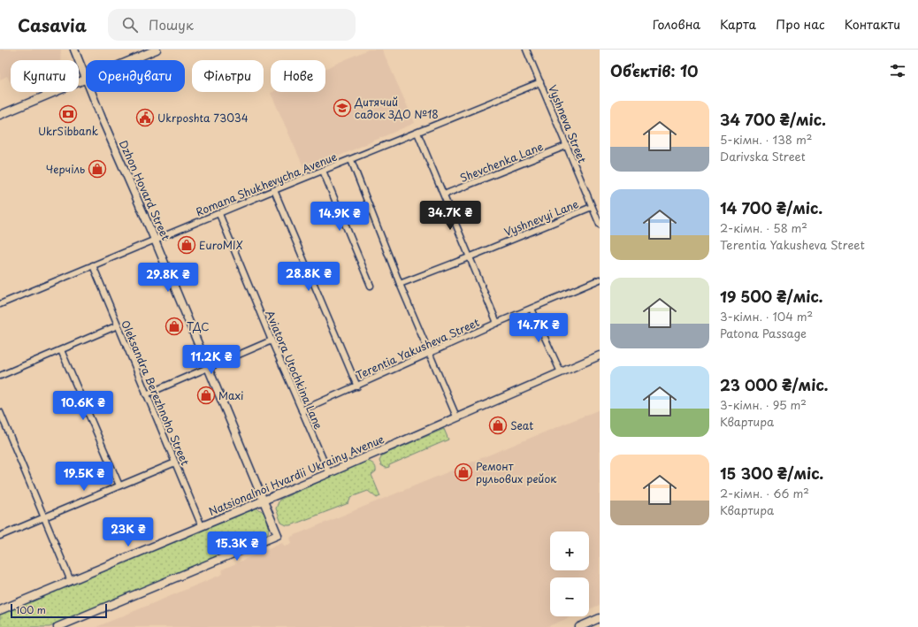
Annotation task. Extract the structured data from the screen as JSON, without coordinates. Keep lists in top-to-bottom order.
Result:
{
  "streets": {
    "street": [
      "Vyshneva Street",
      "Shevchenka Lane",
      "Romana Shukhevycha Avenue",
      "Dzhon Hovard Street",
      "Vyshnevyi Lane",
      "Terentia Yakusheva Street",
      "Aviatora Utochkina Lane",
      "Oleksandra Berezhnoho Street",
      "Natsionalnoi Hvardii Ukrainy Avenue"
    ]
  },
  "crossings": [
    ["Vyshneva Street", "Shevchenka Lane"],
    ["Vyshneva Street", "Romana Shukhevycha Avenue"],
    ["Vyshneva Street", "Vyshnevyi Lane"],
    ["Romana Shukhevycha Avenue", "Dzhon Hovard Street"],
    ["Romana Shukhevycha Avenue", "Aviatora Utochkina Lane"],
    ["Romana Shukhevycha Avenue", "Oleksandra Berezhnoho Street"],
    ["Dzhon Hovard Street", "Natsionalnoi Hvardii Ukrainy Avenue"],
    ["Terentia Yakusheva Street", "Aviatora Utochkina Lane"],
    ["Aviatora Utochkina Lane", "Natsionalnoi Hvardii Ukrainy Avenue"],
    ["Oleksandra Berezhnoho Street", "Natsionalnoi Hvardii Ukrainy Avenue"]
  ],
  "places": {
    "school or university": ["Дитячий садок ЗДО №18"],
    "bank": ["UkrSibbank"],
    "public building": ["Ukrposhta 73034"],
    "shop": [
      "Черчіль",
      "EuroMIX",
      "ТДС",
      "Maxi",
      "Seat",
      "Ремонт рульових рейок"
    ]
  },
  "scale_bar": "100 m",
  "page": {
    "header": "Casavia",
    "search": "Пошук",
    "nav": [
      "Головна",
      "Карта",
      "Про нас",
      "Контакти"
    ],
    "heading": "Об’єктів: 10",
    "chip": [
      "Купити",
      "Орендувати",
      "Фільтри",
      "Нове"
    ],
    "list": [
      {
        "name": "34 700 ₴/міс.",
        "note": "5-кімн. · 138 m² · Darivska Street"
      },
      {
        "name": "14 700 ₴/міс.",
        "note": "2-кімн. · 58 m² · Terentia Yakusheva Street"
      },
      {
        "name": "19 500 ₴/міс.",
        "note": "3-кімн. · 104 m² · Patona Passage"
      },
      {
        "name": "23 000 ₴/міс.",
        "note": "3-кімн. · 95 m² · Квартира"
      },
      {
        "name": "15 300 ₴/міс.",
        "note": "2-кімн. · 66 m² · Квартира"
      }
    ],
    "price": [
      "34.7K ₴",
      "14.9K ₴",
      "28.8K ₴",
      "29.8K ₴",
      "14.7K ₴",
      "11.2K ₴",
      "10.6K ₴",
      "19.5K ₴",
      "23K ₴",
      "15.3K ₴"
    ],
    "map_buttons": ["+", "−"],
    "scale": "100 m"
  }
}
